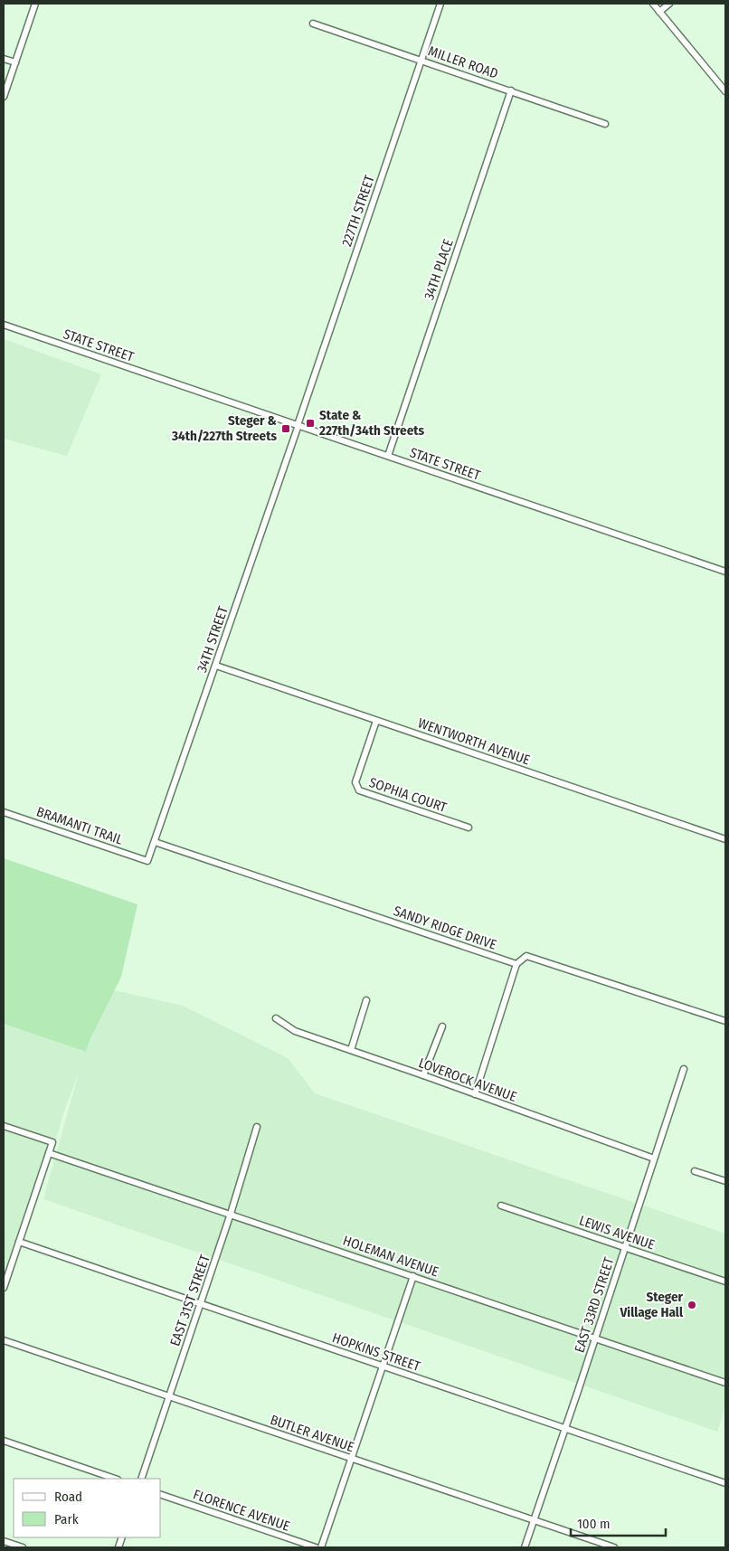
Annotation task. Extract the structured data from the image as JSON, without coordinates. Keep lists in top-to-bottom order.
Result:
{
  "streets": {
    "street": [
      "MILLER ROAD",
      "227TH STREET",
      "34TH PLACE",
      "STATE STREET",
      "34TH STREET",
      "WENTWORTH AVENUE",
      "SOPHIA COURT",
      "BRAMANTI TRAIL",
      "SANDY RIDGE DRIVE",
      "LOVEROCK AVENUE",
      "LEWIS AVENUE",
      "HOLEMAN AVENUE",
      "EAST 31ST STREET",
      "EAST 33RD STREET",
      "HOPKINS STREET",
      "BUTLER AVENUE",
      "FLORENCE AVENUE"
    ]
  },
  "crossings": [
    ["MILLER ROAD", "227TH STREET"],
    ["MILLER ROAD", "34TH PLACE"],
    ["227TH STREET", "STATE STREET"],
    ["227TH STREET", "34TH STREET"],
    ["34TH PLACE", "STATE STREET"],
    ["STATE STREET", "34TH STREET"],
    ["34TH STREET", "WENTWORTH AVENUE"],
    ["34TH STREET", "BRAMANTI TRAIL"],
    ["34TH STREET", "SANDY RIDGE DRIVE"],
    ["WENTWORTH AVENUE", "SOPHIA COURT"],
    ["LOVEROCK AVENUE", "EAST 33RD STREET"],
    ["LEWIS AVENUE", "EAST 33RD STREET"],
    ["HOLEMAN AVENUE", "EAST 31ST STREET"],
    ["HOLEMAN AVENUE", "EAST 33RD STREET"],
    ["EAST 31ST STREET", "HOPKINS STREET"],
    ["EAST 31ST STREET", "BUTLER AVENUE"],
    ["EAST 33RD STREET", "HOPKINS STREET"],
    ["EAST 33RD STREET", "BUTLER AVENUE"]
  ],
  "places": {
    "transit": ["State & 227th/34th Streets", "Steger & 34th/227th Streets"],
    "other": ["Steger Village Hall"]
  },
  "legend": ["Road", "Park"],
  "scale_bar": "100 m"
}
